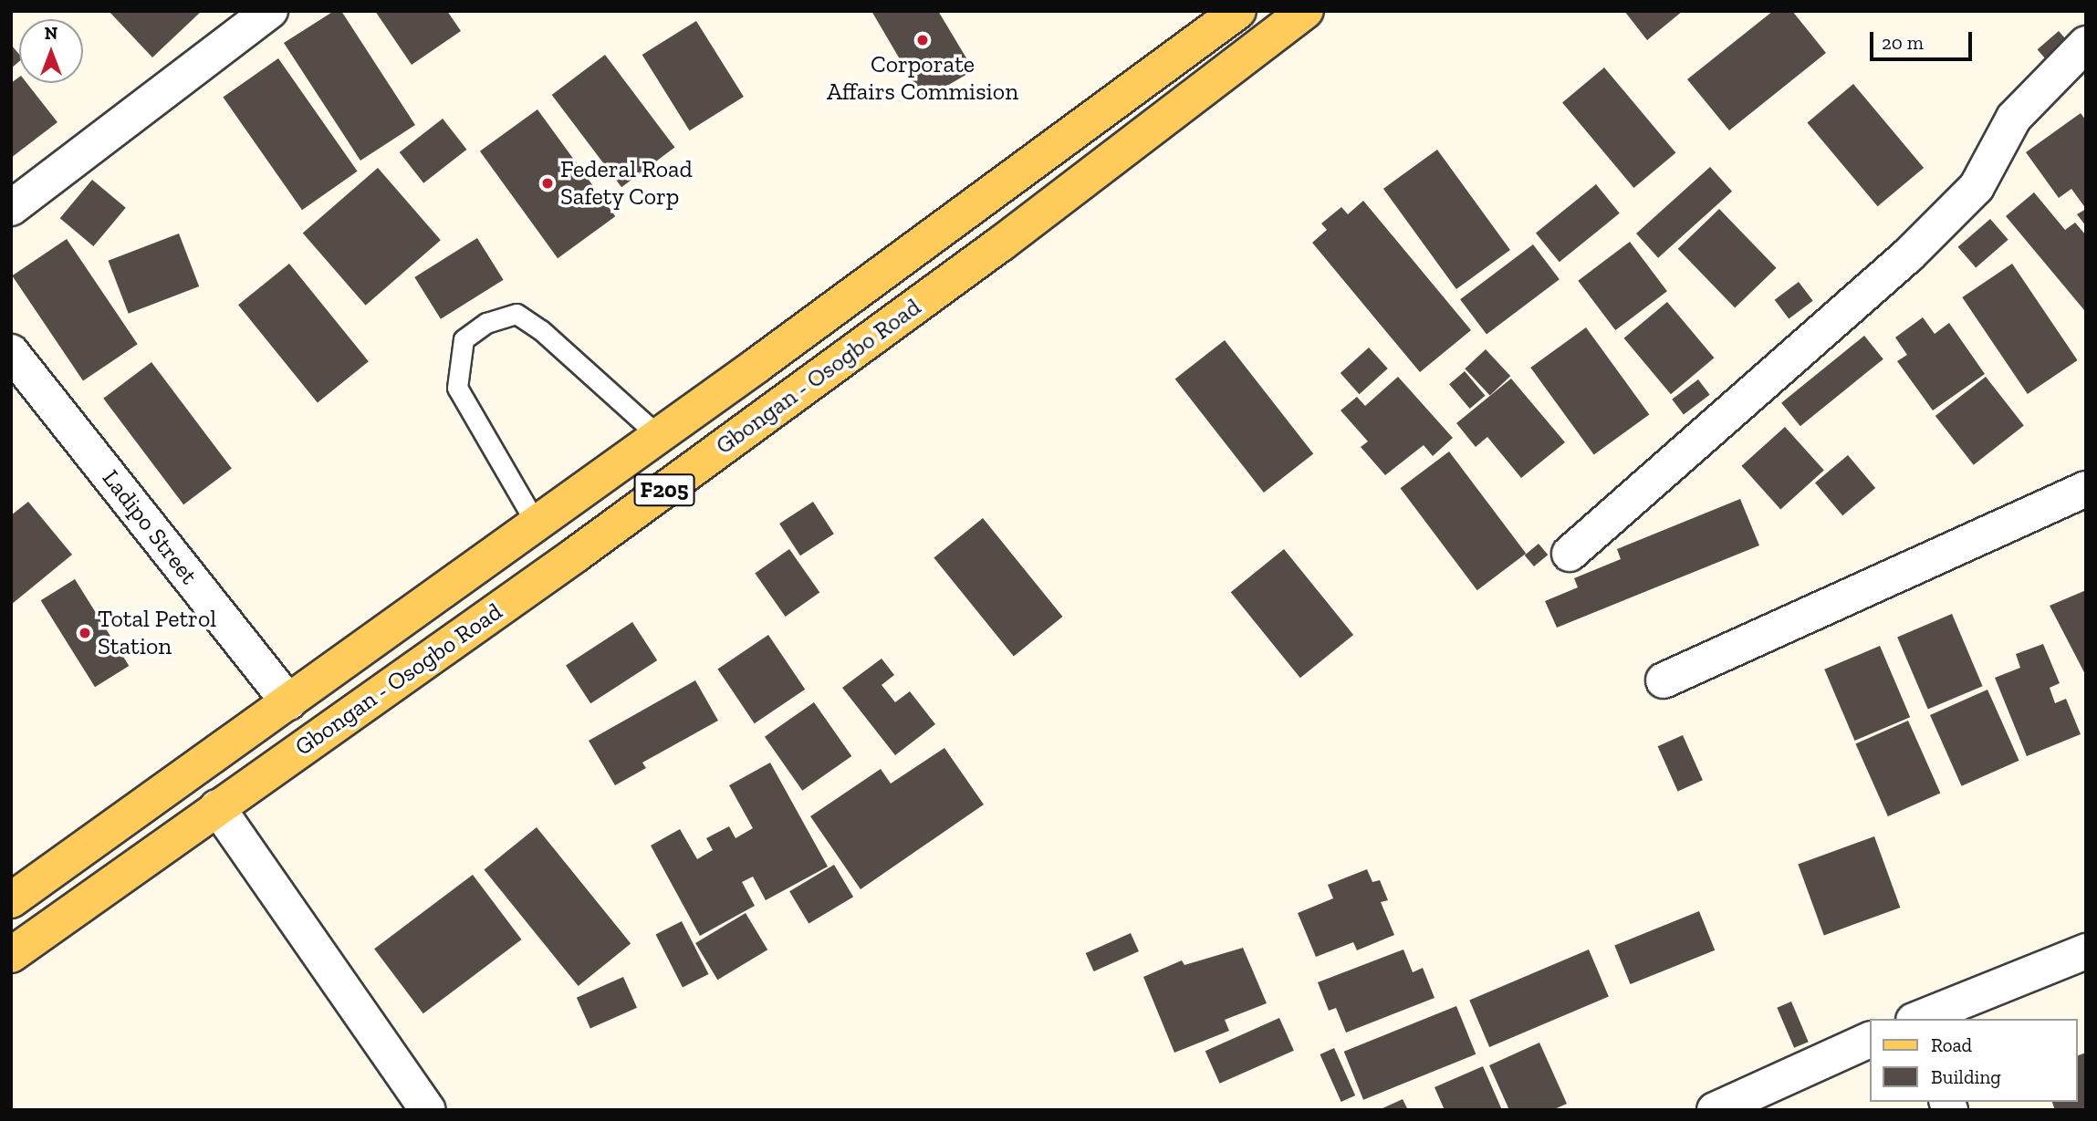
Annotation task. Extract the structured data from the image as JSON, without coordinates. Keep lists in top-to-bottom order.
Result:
{
  "streets": {
    "main road": ["Gbongan - Osogbo Road", "F205"],
    "street": ["Ladipo Street"]
  },
  "crossings": [
    ["Gbongan - Osogbo Road", "Ladipo Street"]
  ],
  "places": ["Corporate Affairs Commision", "Federal Road Safety Corp", "Total Petrol Station"],
  "legend": ["Road", "Building"],
  "scale_bar": "20 m",
  "north": "top"
}
